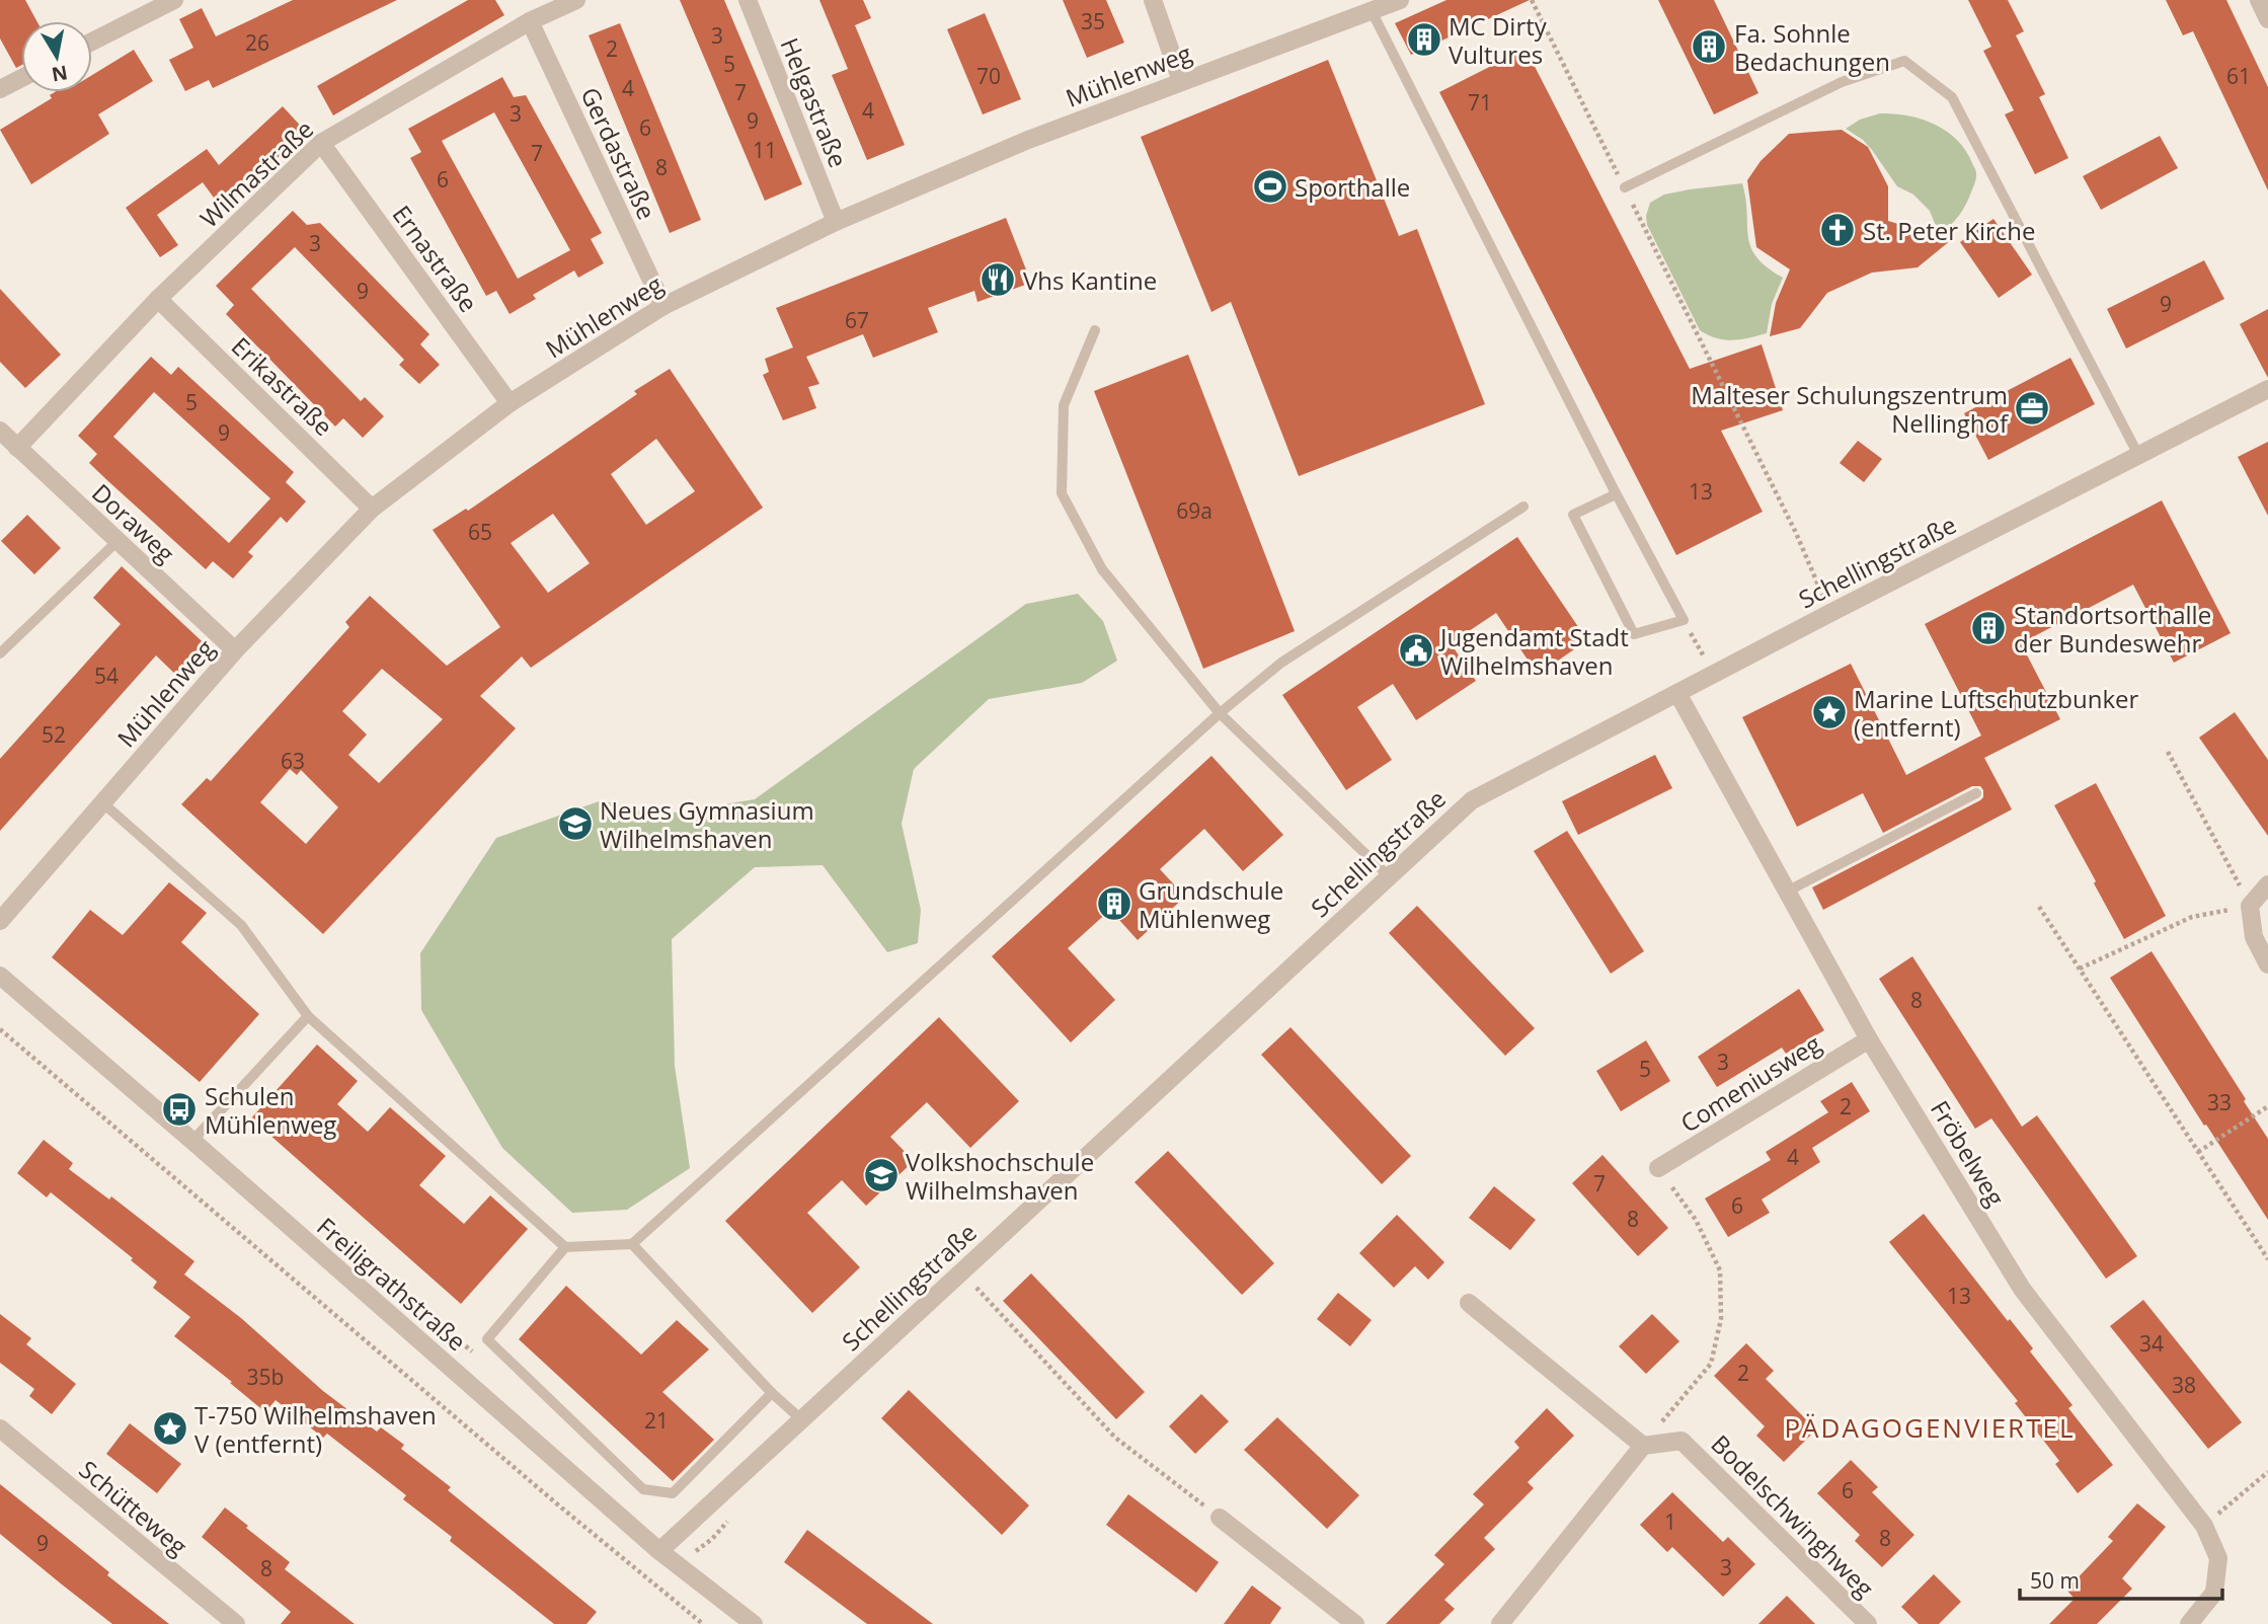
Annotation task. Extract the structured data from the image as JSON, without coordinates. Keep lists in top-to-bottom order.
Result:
{
  "streets": {
    "street": [
      "Mühlenweg",
      "Helgastraße",
      "Gerdastraße",
      "Wilmastraße",
      "Ernastraße",
      "Erikastraße",
      "Doraweg",
      "Schellingstraße",
      "Comeniusweg",
      "Fröbelweg",
      "Freiligrathstraße",
      "Schütteweg",
      "Bodelschwinghweg"
    ]
  },
  "crossings": [
    ["Mühlenweg", "Helgastraße"],
    ["Mühlenweg", "Gerdastraße"],
    ["Mühlenweg", "Ernastraße"],
    ["Mühlenweg", "Erikastraße"],
    ["Mühlenweg", "Doraweg"],
    ["Gerdastraße", "Wilmastraße"],
    ["Wilmastraße", "Ernastraße"],
    ["Wilmastraße", "Erikastraße"],
    ["Wilmastraße", "Doraweg"],
    ["Schellingstraße", "Fröbelweg"],
    ["Schellingstraße", "Freiligrathstraße"],
    ["Comeniusweg", "Fröbelweg"]
  ],
  "districts": ["PÄDAGOGENVIERTEL"],
  "places": {
    "building": [
      "MC Dirty Vultures",
      "Fa. Sohnle Bedachungen",
      "Standortsorthalle der Bundeswehr",
      "Grundschule Mühlenweg"
    ],
    "sports": ["Sporthalle"],
    "church": ["St. Peter Kirche"],
    "restaurant": ["Vhs Kantine"],
    "office": ["Malteser Schulungszentrum Nellinghof"],
    "public building": ["Jugendamt Stadt Wilhelmshaven"],
    "place": ["Marine Luftschutzbunker (entfernt)", "T-750 Wilhelmshaven V (entfernt)"],
    "school or university": ["Neues Gymnasium Wilhelmshaven", "Volkshochschule Wilhelmshaven"],
    "bus stop": ["Schulen Mühlenweg"]
  },
  "house_numbers": [
    "35",
    "3",
    "26",
    "2",
    "5",
    "70",
    "61",
    "4",
    "7",
    "71",
    "4",
    "3",
    "9",
    "6",
    "11",
    "7",
    "8",
    "6",
    "3",
    "9",
    "9",
    "67",
    "5",
    "9",
    "13",
    "69a",
    "65",
    "54",
    "52",
    "63",
    "8",
    "3",
    "5",
    "33",
    "2",
    "4",
    "7",
    "6",
    "8",
    "13",
    "34",
    "2",
    "35b",
    "38",
    "21",
    "6",
    "1",
    "8",
    "9",
    "3",
    "8"
  ],
  "scale_bar": "50 m",
  "north": "bottom"
}
